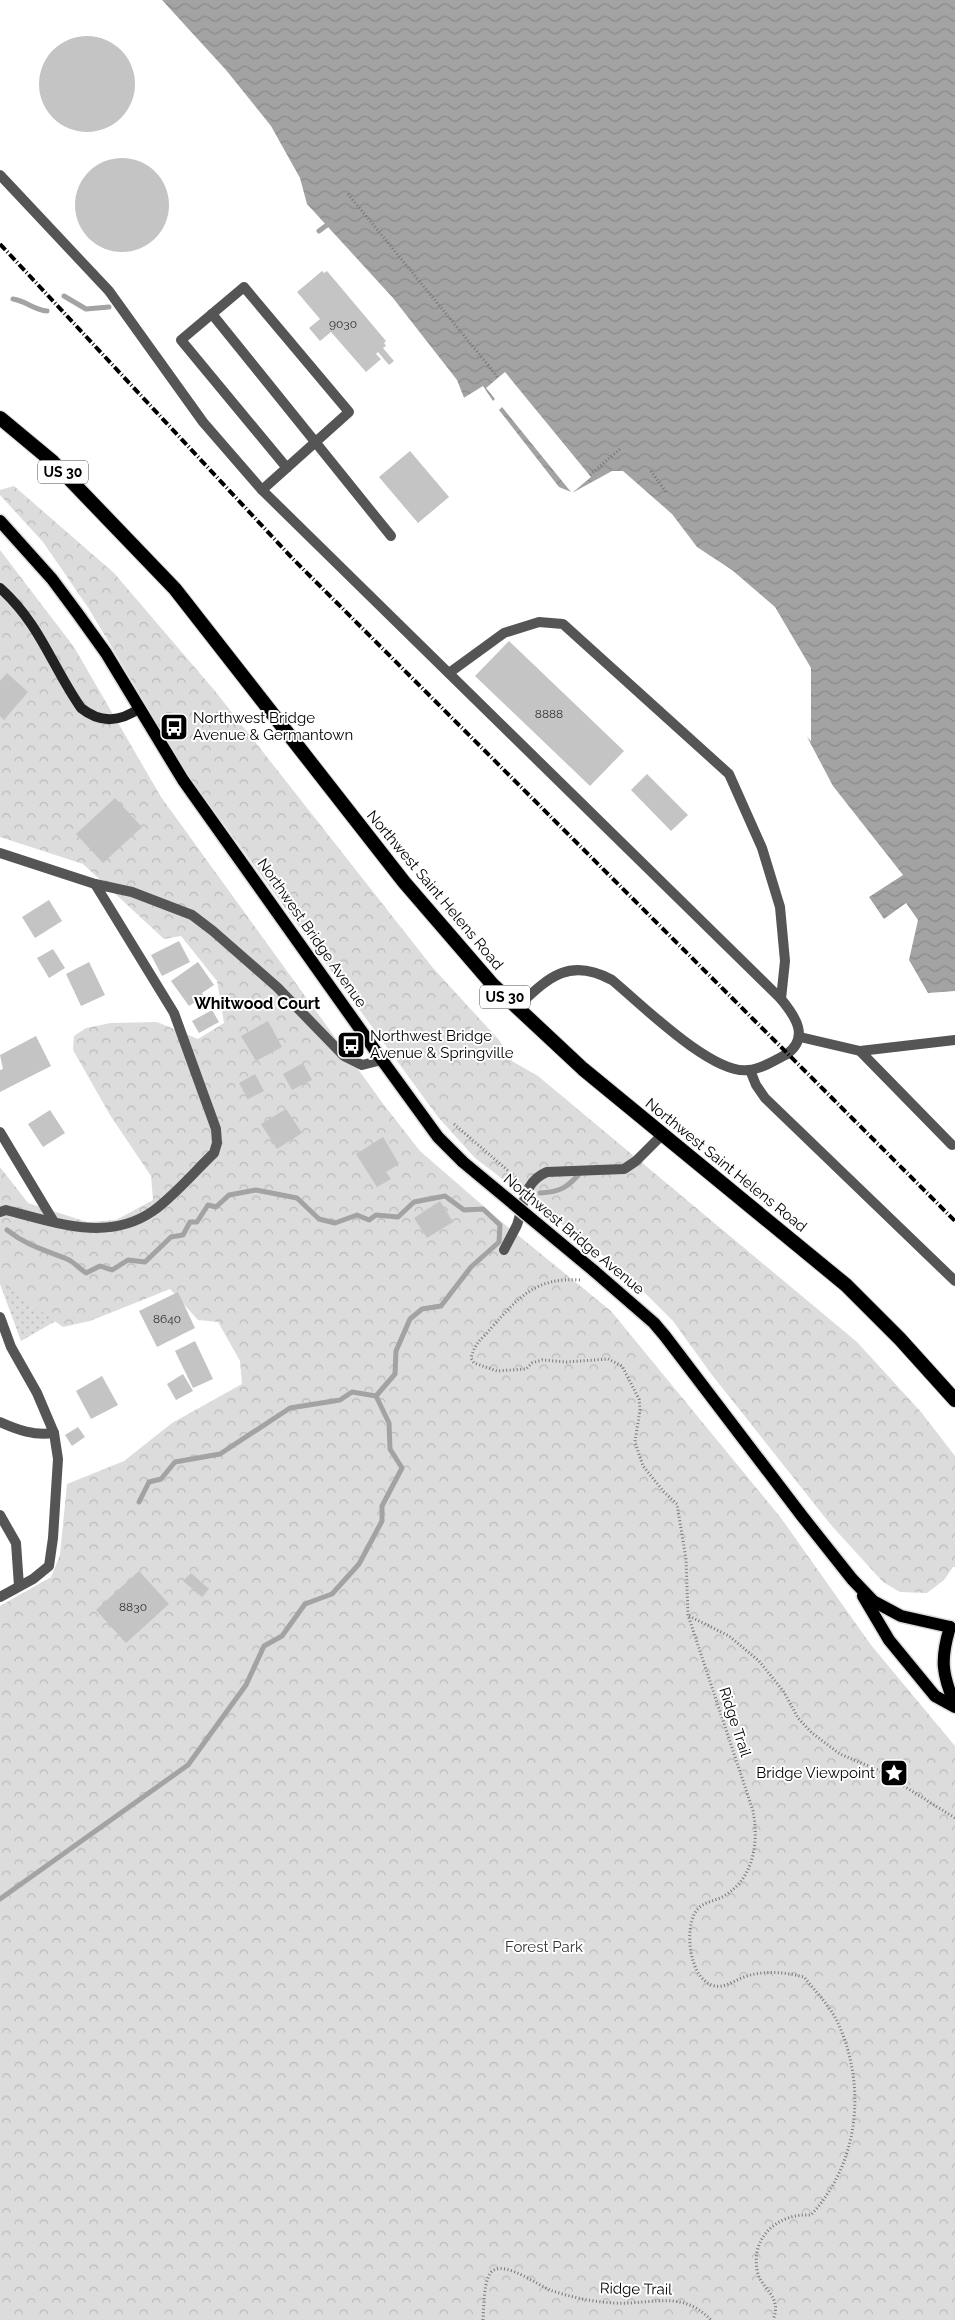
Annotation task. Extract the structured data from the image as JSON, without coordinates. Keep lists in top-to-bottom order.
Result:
{
  "streets": {
    "highway": ["US 30", "Northwest Saint Helens Road"],
    "main road": ["Northwest Bridge Avenue"],
    "path": ["Ridge Trail"]
  },
  "districts": ["Whitwood Court"],
  "parks": ["Forest Park"],
  "places": {
    "bus stop": ["Northwest Bridge Avenue & Germantown", "Northwest Bridge Avenue & Springville"],
    "place": ["Bridge Viewpoint"]
  },
  "house_numbers": [
    "9030",
    "8888",
    "8640",
    "8830"
  ]
}
